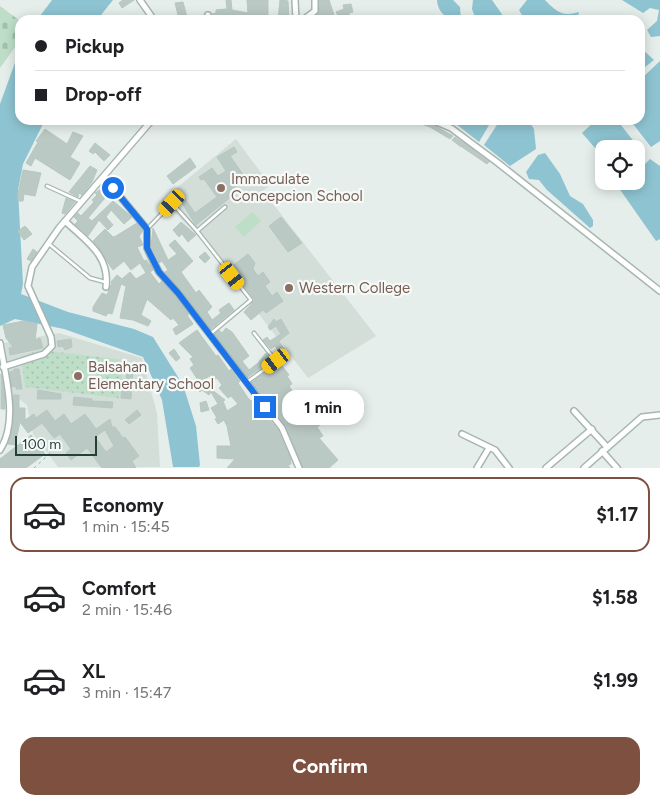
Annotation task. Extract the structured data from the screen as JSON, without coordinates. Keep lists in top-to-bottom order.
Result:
{
  "places": ["Immaculate Concepcion School", "Western College", "Balsahan Elementary School"],
  "scale_bar": "100 m",
  "page": {
    "banner": ["Pickup", "Drop-off"],
    "bubble": "1 min",
    "scale": "100 m",
    "list": [
      {
        "name": "Economy",
        "note": "1 min · 15:45",
        "value": "$1.17"
      },
      {
        "name": "Comfort",
        "note": "2 min · 15:46",
        "value": "$1.58"
      },
      {
        "name": "XL",
        "note": "3 min · 15:47",
        "value": "$1.99"
      }
    ],
    "buttons": "Confirm"
  }
}
